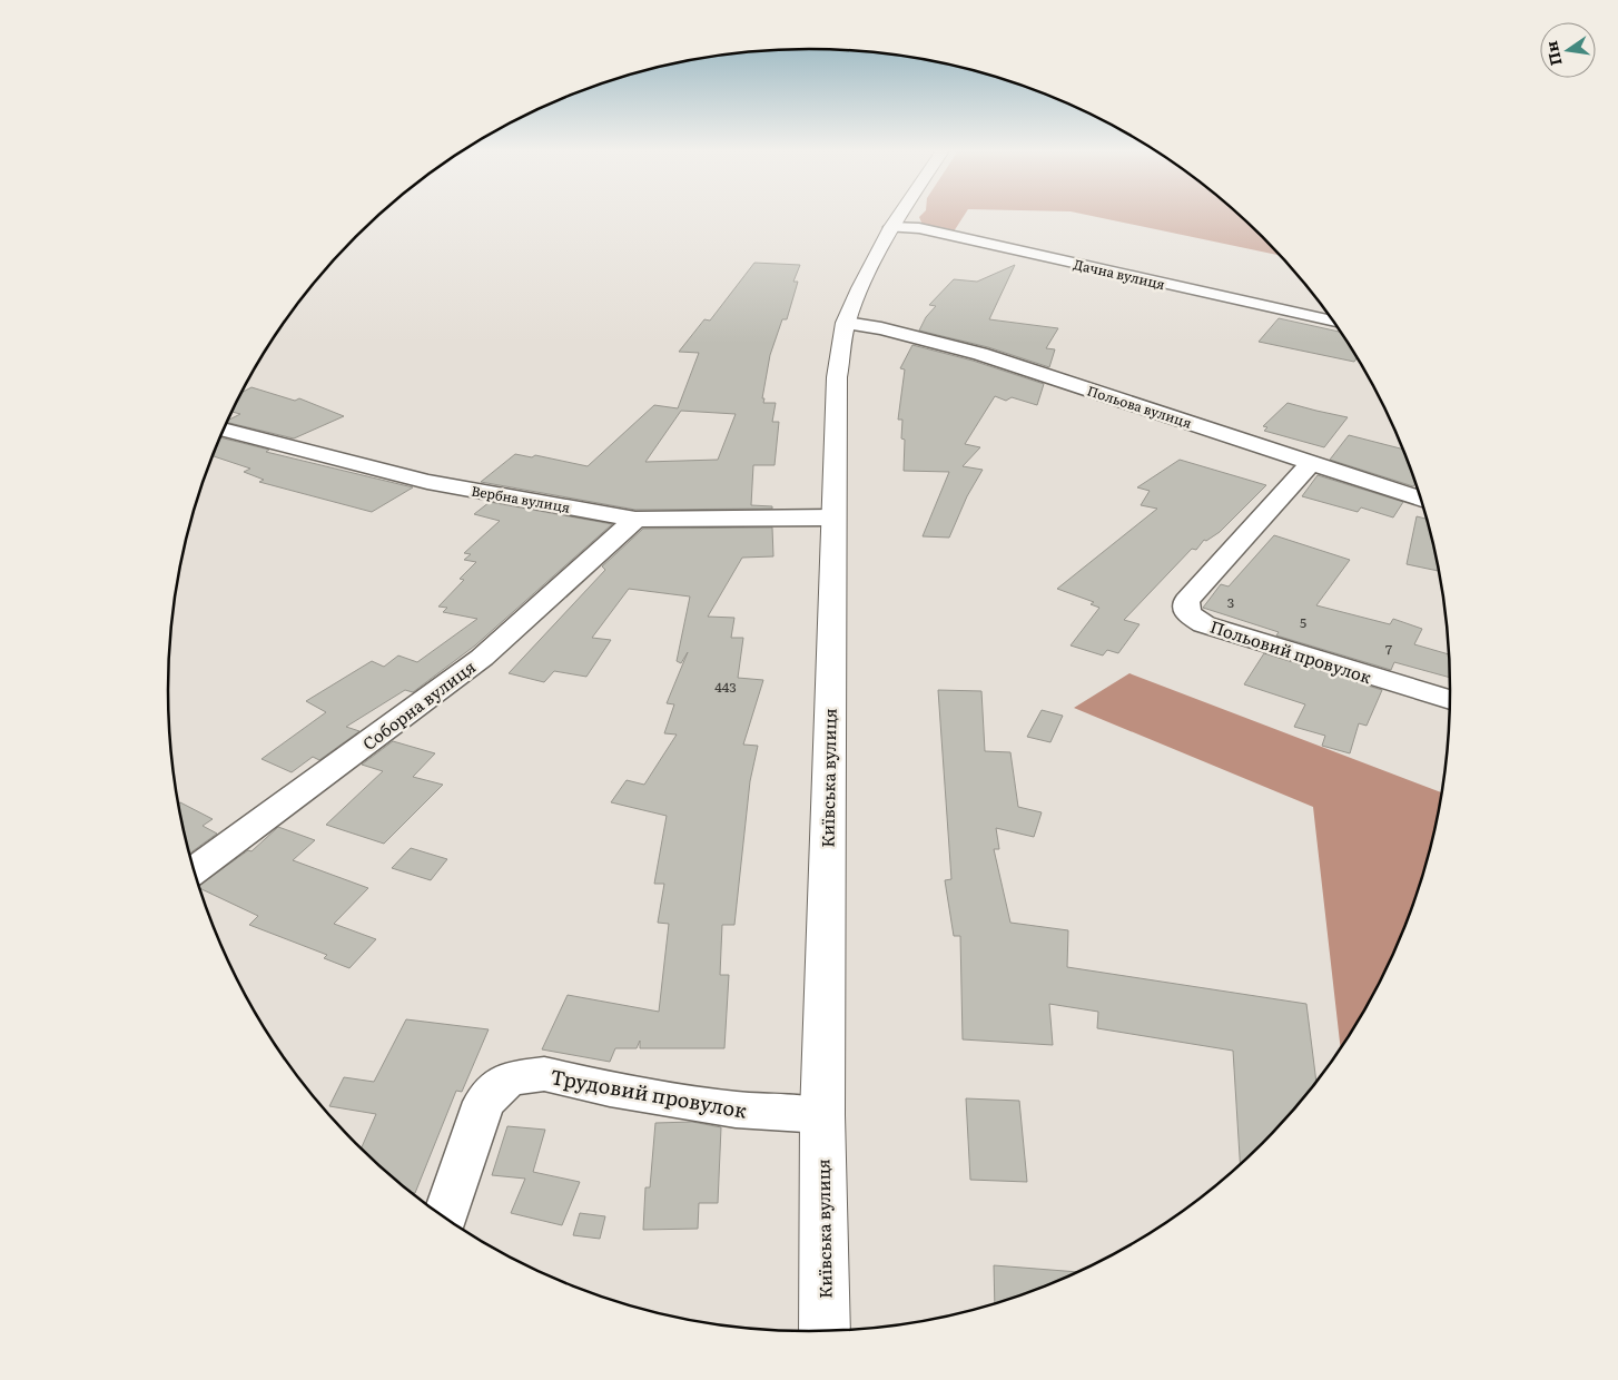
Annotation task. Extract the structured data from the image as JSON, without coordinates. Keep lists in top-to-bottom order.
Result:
{
  "streets": {
    "street": [
      "Дачна вулиця",
      "Польова вулиця",
      "Вербна вулиця",
      "Польовий провулок",
      "Соборна вулиця",
      "Київська вулиця",
      "Трудовий провулок"
    ]
  },
  "crossings": [
    ["Дачна вулиця", "Київська вулиця"],
    ["Польова вулиця", "Польовий провулок"],
    ["Польова вулиця", "Київська вулиця"],
    ["Вербна вулиця", "Соборна вулиця"],
    ["Вербна вулиця", "Київська вулиця"],
    ["Київська вулиця", "Трудовий провулок"]
  ],
  "house_numbers": [
    "3",
    "5",
    "7",
    "443"
  ],
  "north": "left"
}
